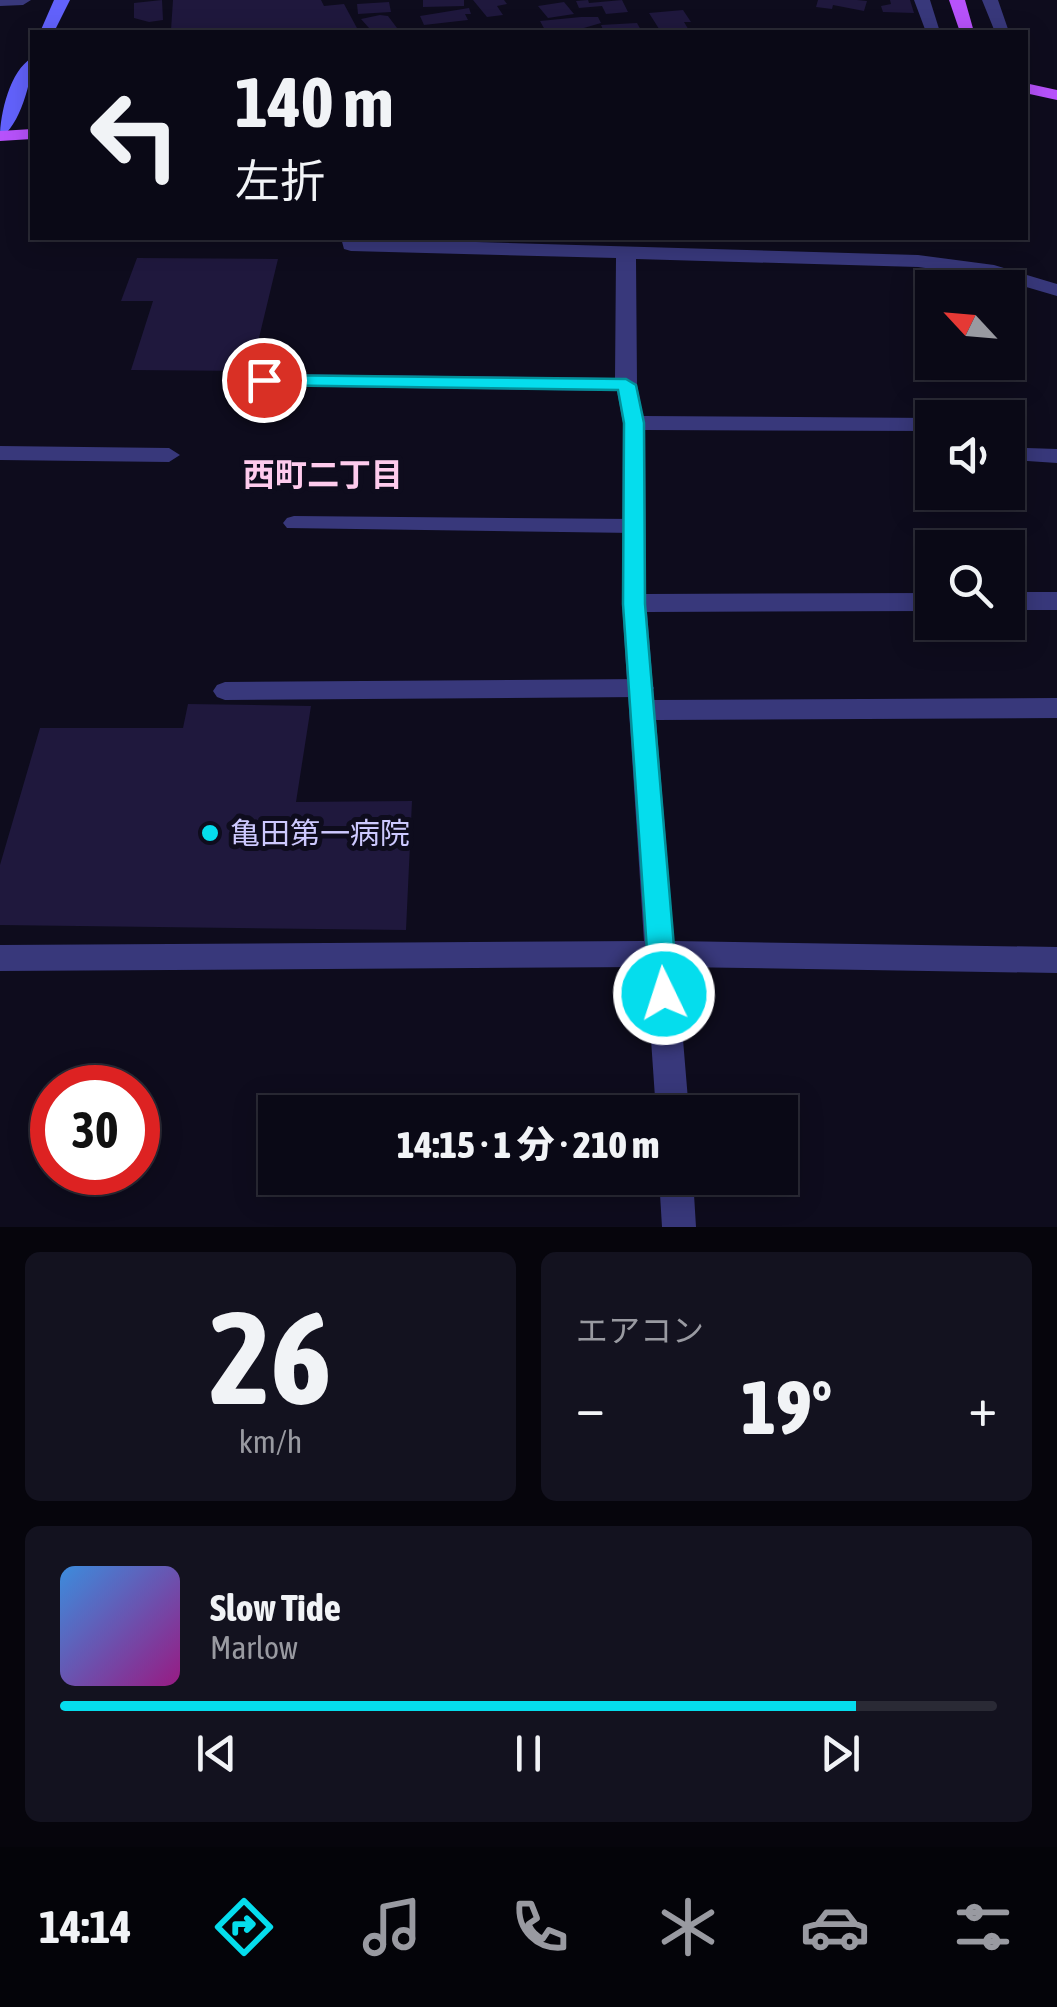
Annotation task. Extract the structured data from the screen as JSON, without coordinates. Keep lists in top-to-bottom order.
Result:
{
  "districts": ["西町二丁目"],
  "places": ["亀田第一病院"],
  "north": "top left",
  "page": {
    "turn": ["140 m", "左折"],
    "limit": "30",
    "trip": "14:15 · 1 分 · 210 m",
    "tile": [
      ["26", "km/h"],
      "エアコン"
    ],
    "heat": ["−", "19°", "+"],
    "song": ["Slow Tide", "Marlow"],
    "tabs": "14:14"
  }
}
